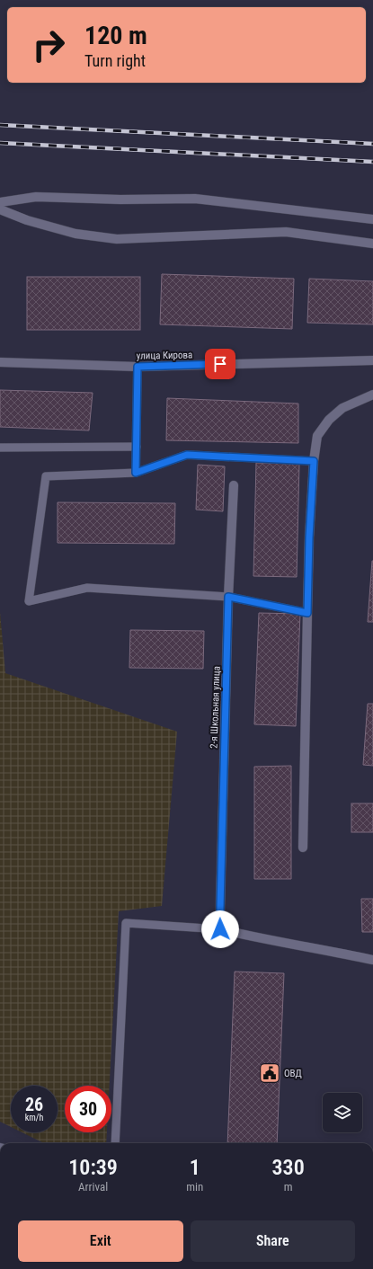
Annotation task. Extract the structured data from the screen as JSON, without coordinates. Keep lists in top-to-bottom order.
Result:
{
  "streets": {
    "street": ["улица Кирова", "2-я Школьная улица"]
  },
  "places": {
    "public building": ["ОВД"]
  },
  "page": {
    "turn": ["120 m", "Turn right"],
    "speed": "26 km/h",
    "limit": "30",
    "eta": [
      "10:39",
      "Arrival",
      "1",
      "min",
      "330",
      "m"
    ],
    "buttons": ["Exit", "Share"]
  }
}
